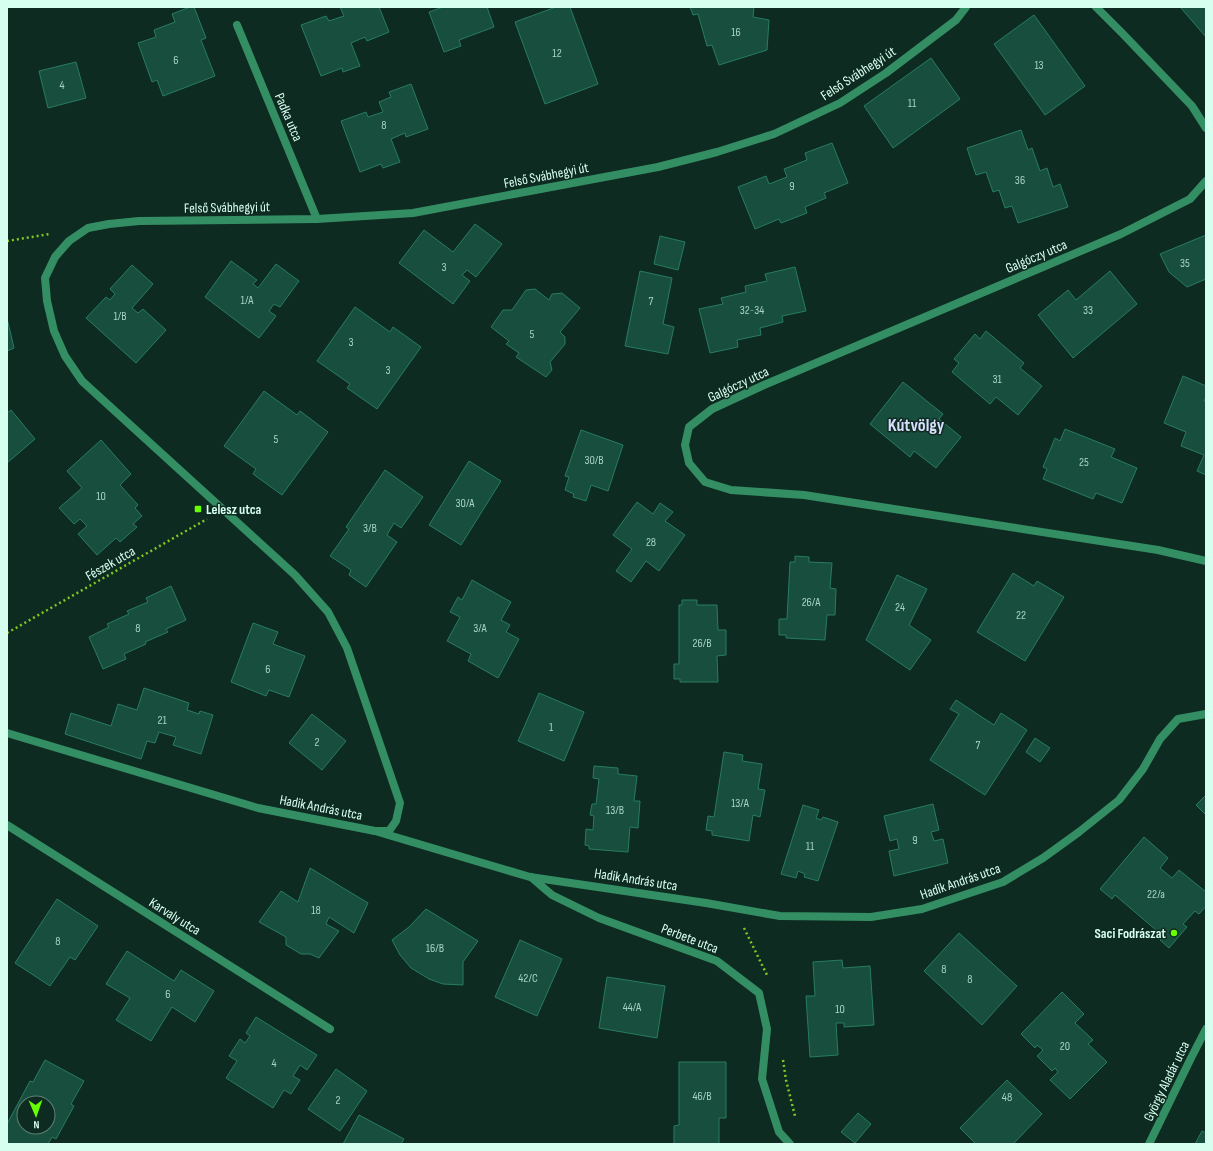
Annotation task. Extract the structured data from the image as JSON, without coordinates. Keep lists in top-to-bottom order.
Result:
{
  "streets": {
    "street": [
      "Felső Svábhegyi út",
      "Padka utca",
      "Galgóczy utca",
      "Hadik András utca",
      "Karvaly utca",
      "Perbete utca",
      "György Aladár utca"
    ],
    "path": ["Fészek utca"]
  },
  "crossings": [
    ["Felső Svábhegyi út", "Padka utca"],
    ["Felső Svábhegyi út", "Fészek utca"],
    ["Hadik András utca", "Perbete utca"]
  ],
  "districts": ["Kútvölgy"],
  "places": {
    "transit": ["Lelesz utca"],
    "other": ["Saci Fodrászat"]
  },
  "house_numbers": [
    "16",
    "12",
    "6",
    "13",
    "4",
    "11",
    "8",
    "36",
    "9",
    "35",
    "3",
    "1/A",
    "7",
    "32-34",
    "33",
    "1/B",
    "5",
    "3",
    "3",
    "31",
    "5",
    "30/B",
    "25",
    "10",
    "30/A",
    "3/B",
    "28",
    "26/A",
    "24",
    "22",
    "8",
    "3/A",
    "26/B",
    "6",
    "21",
    "1",
    "2",
    "7",
    "13/A",
    "13/B",
    "9",
    "11",
    "22/a",
    "18",
    "8",
    "16/B",
    "8",
    "42/C",
    "8",
    "6",
    "44/A",
    "10",
    "20",
    "4",
    "46/B",
    "48",
    "2"
  ],
  "north": "bottom"
}
